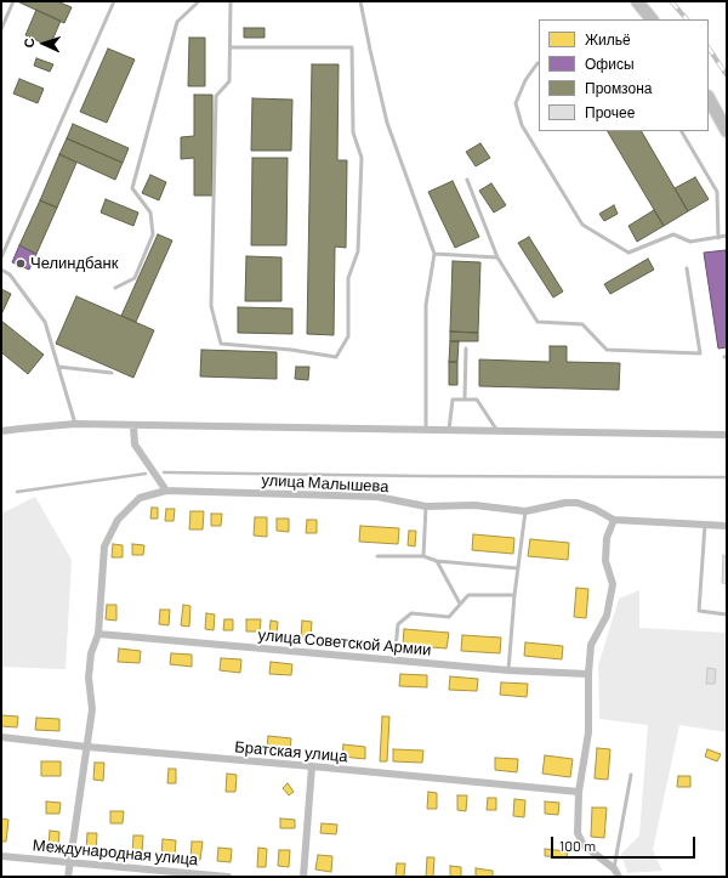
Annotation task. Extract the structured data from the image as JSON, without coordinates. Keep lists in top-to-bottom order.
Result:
{
  "streets": {
    "street": [
      "улица Малышева",
      "улица Советской Армии",
      "Братская улица",
      "Международная улица"
    ]
  },
  "crossings": [
    ["улица Малышева", "улица Советской Армии"],
    ["улица Малышева", "Братская улица"],
    ["улица Малышева", "Международная улица"]
  ],
  "places": ["Челиндбанк"],
  "legend": [
    "Жильё",
    "Офисы",
    "Промзона",
    "Прочее"
  ],
  "scale_bar": "100 m",
  "north": "left"
}
